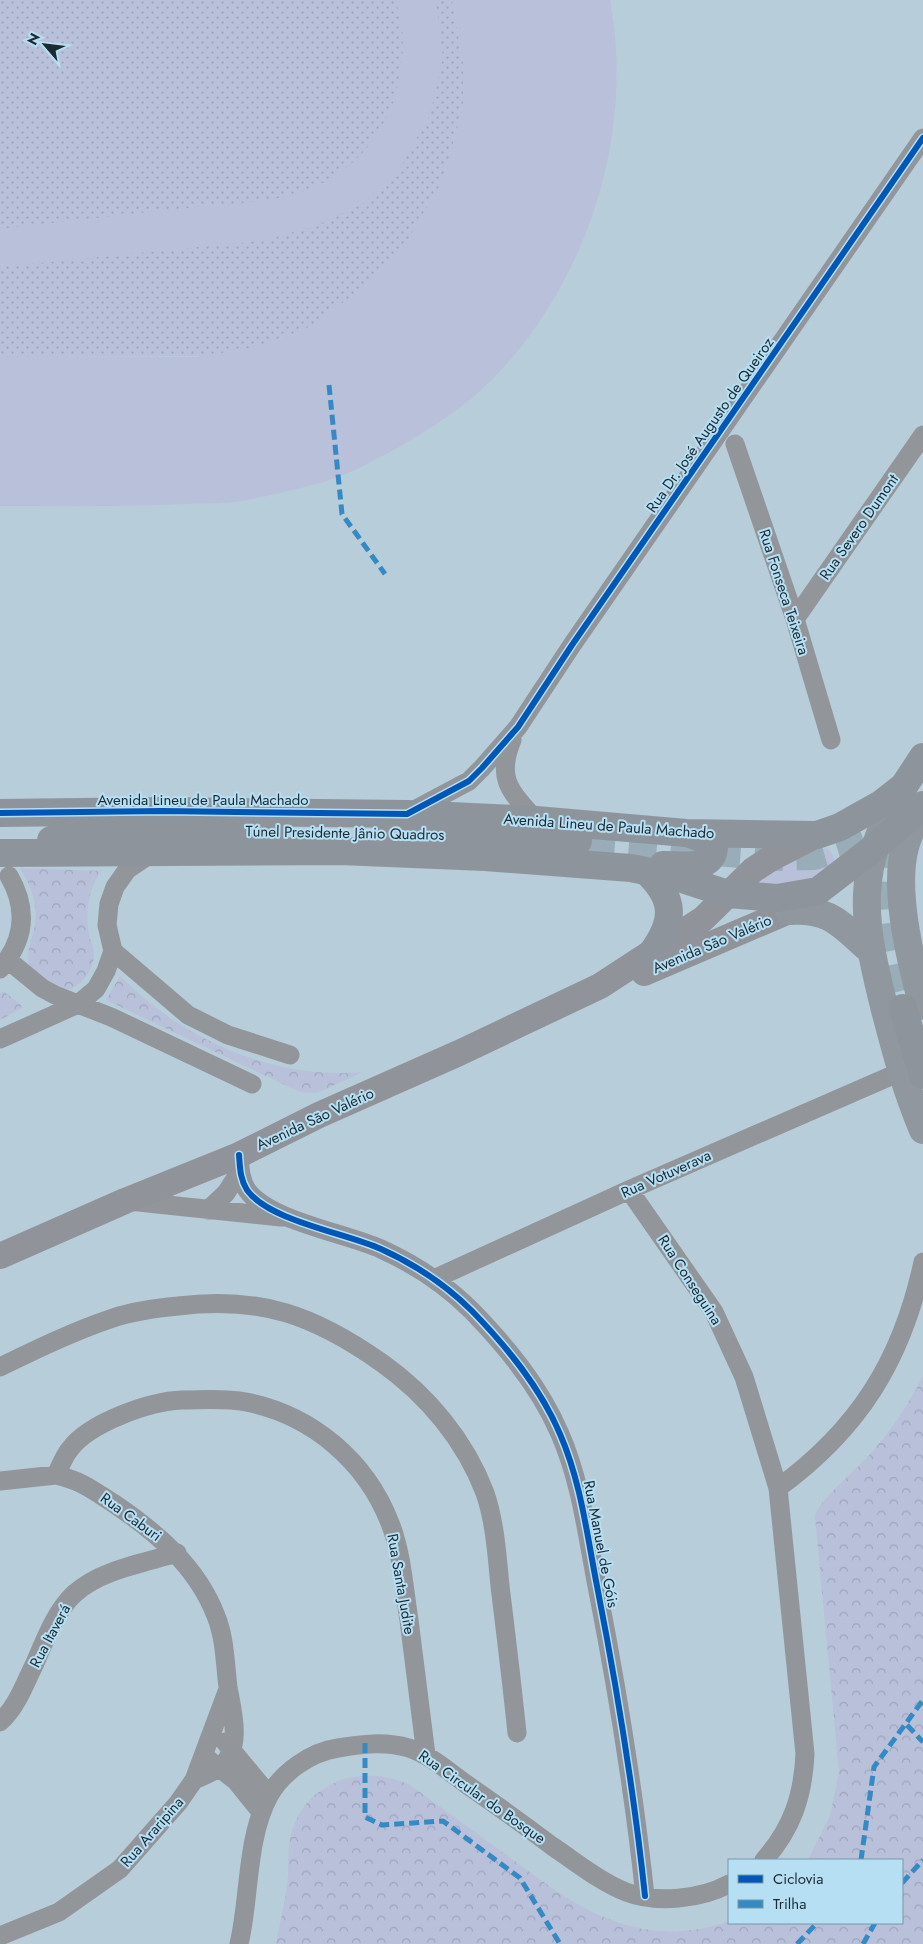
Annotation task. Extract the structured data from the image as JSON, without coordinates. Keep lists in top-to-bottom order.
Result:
{
  "streets": {
    "highway": ["Avenida Lineu de Paula Machado", "Túnel Presidente Jânio Quadros"],
    "main road": ["Avenida São Valério"],
    "street": [
      "Rua Dr. José Augusto de Queiroz",
      "Rua Severo Dumont",
      "Rua Fonseca Teixeira",
      "Rua Votuverava",
      "Rua Conseguina",
      "Rua Caburi",
      "Rua Manuel de Góis",
      "Rua Santa Judite",
      "Rua Itaverá",
      "Rua Circular do Bosque",
      "Rua Araripina"
    ]
  },
  "crossings": [
    ["Rua Severo Dumont", "Rua Fonseca Teixeira"],
    ["Avenida Lineu de Paula Machado", "Túnel Presidente Jânio Quadros"],
    ["Avenida Lineu de Paula Machado", "Avenida São Valério"],
    ["Avenida São Valério", "Rua Manuel de Góis"],
    ["Rua Votuverava", "Rua Conseguina"],
    ["Rua Votuverava", "Rua Manuel de Góis"],
    ["Rua Caburi", "Rua Santa Judite"],
    ["Rua Caburi", "Rua Itaverá"],
    ["Rua Caburi", "Rua Araripina"],
    ["Rua Manuel de Góis", "Rua Circular do Bosque"],
    ["Rua Santa Judite", "Rua Circular do Bosque"]
  ],
  "legend": ["Ciclovia", "Trilha"],
  "north": "top left"
}
